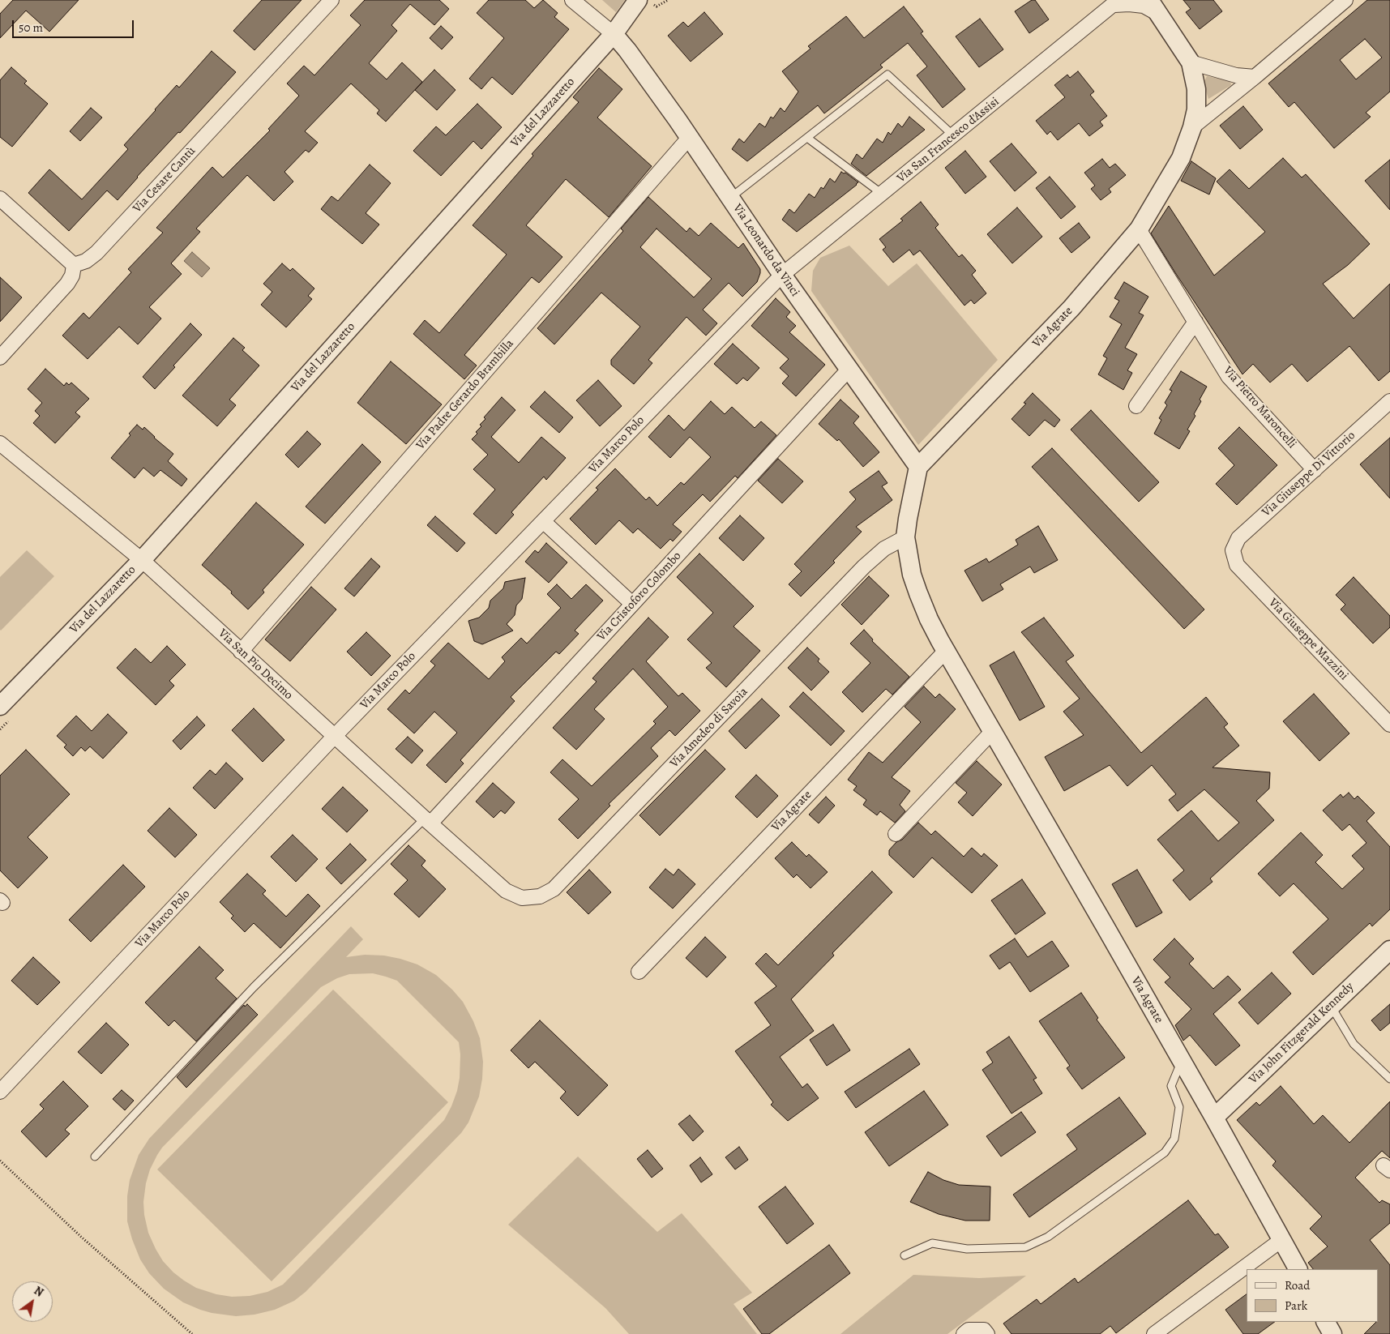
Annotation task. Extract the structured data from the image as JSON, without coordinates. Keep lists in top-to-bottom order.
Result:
{
  "streets": {
    "street": [
      "Via del Lazzaretto",
      "Via San Francesco d'Assisi",
      "Via Cesare Cantù",
      "Via Leonardo da Vinci",
      "Via Agrate",
      "Via Padre Gerardo Brambilla",
      "Via Pietro Maroncelli",
      "Via Marco Polo",
      "Via Giuseppe Di Vittorio",
      "Via Cristoforo Colombo",
      "Via Giuseppe Mazzini",
      "Via San Pio Decimo",
      "Via Amedeo di Savoia",
      "Via John Fitzgerald Kennedy"
    ]
  },
  "crossings": [
    ["Via del Lazzaretto", "Via Leonardo da Vinci"],
    ["Via del Lazzaretto", "Via San Pio Decimo"],
    ["Via San Francesco d'Assisi", "Via Leonardo da Vinci"],
    ["Via San Francesco d'Assisi", "Via Marco Polo"],
    ["Via Leonardo da Vinci", "Via Agrate"],
    ["Via Leonardo da Vinci", "Via Padre Gerardo Brambilla"],
    ["Via Leonardo da Vinci", "Via Marco Polo"],
    ["Via Leonardo da Vinci", "Via Cristoforo Colombo"],
    ["Via Agrate", "Via Pietro Maroncelli"],
    ["Via Agrate", "Via Amedeo di Savoia"],
    ["Via Agrate", "Via John Fitzgerald Kennedy"],
    ["Via Padre Gerardo Brambilla", "Via San Pio Decimo"],
    ["Via Pietro Maroncelli", "Via Giuseppe Di Vittorio"],
    ["Via Marco Polo", "Via San Pio Decimo"],
    ["Via Giuseppe Di Vittorio", "Via Giuseppe Mazzini"],
    ["Via Cristoforo Colombo", "Via San Pio Decimo"],
    ["Via San Pio Decimo", "Via Amedeo di Savoia"]
  ],
  "legend": ["Road", "Park"],
  "scale_bar": "50 m",
  "north": "top right"
}
